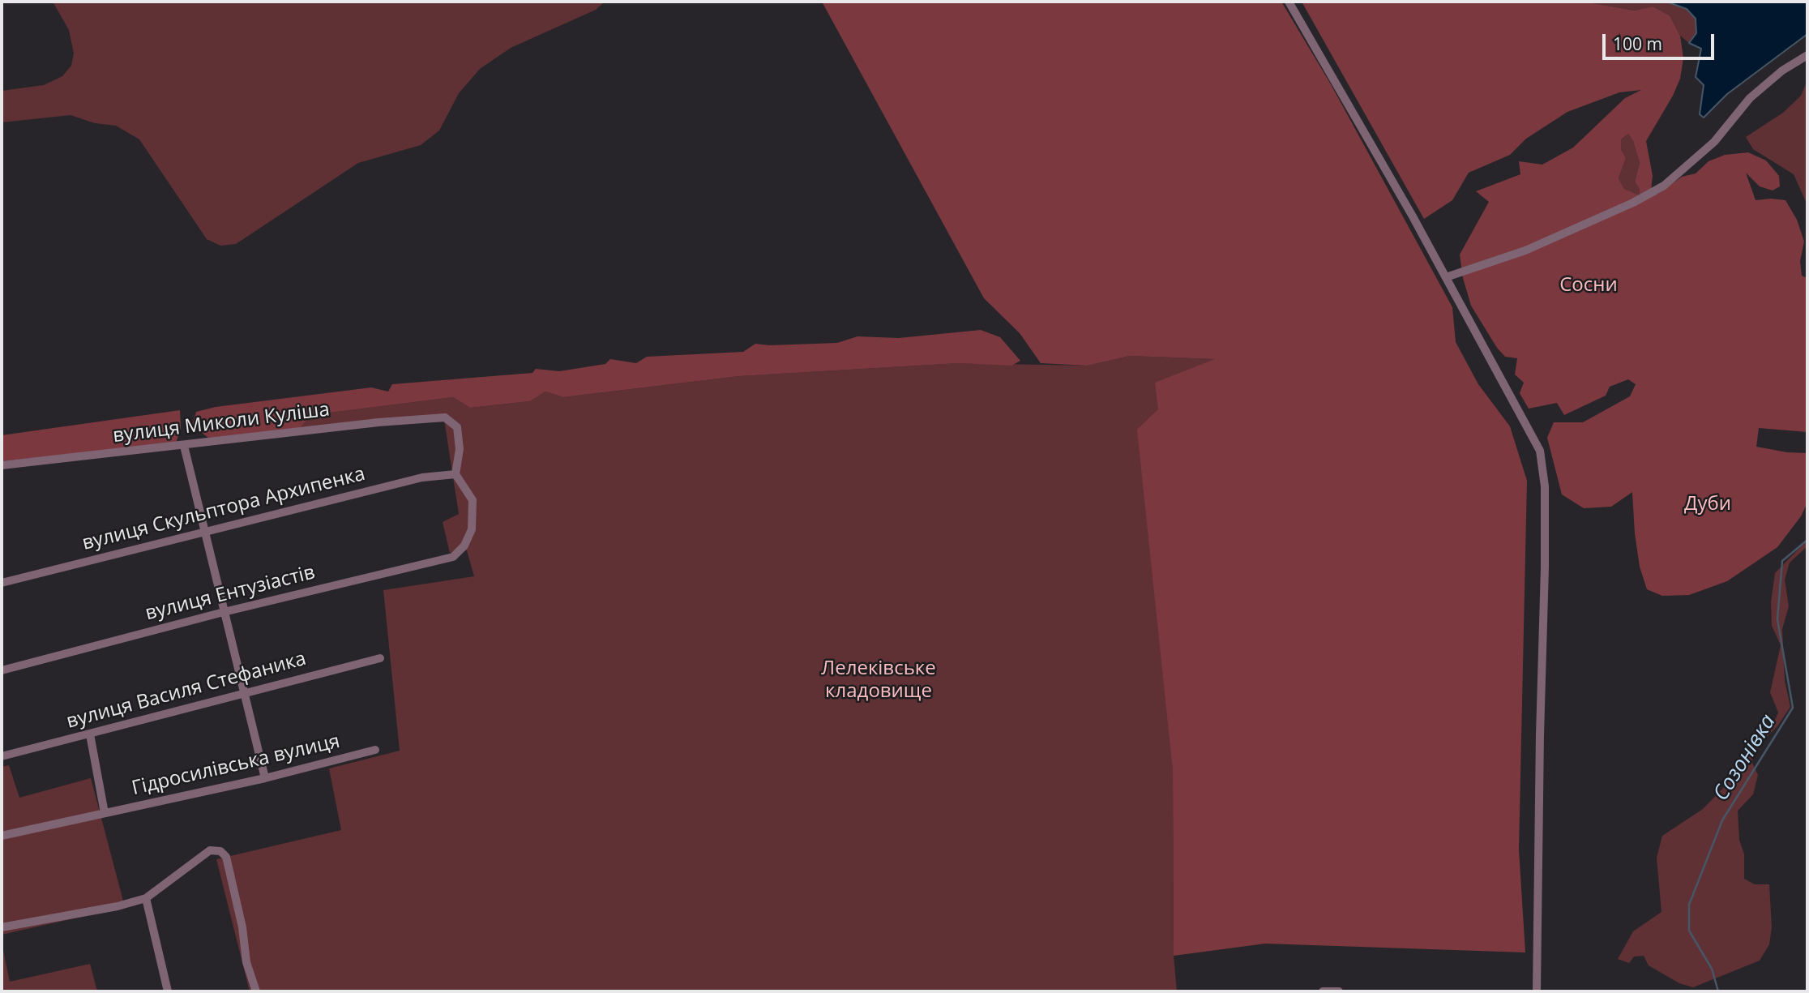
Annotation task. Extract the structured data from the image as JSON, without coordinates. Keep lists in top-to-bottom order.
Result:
{
  "streets": {
    "street": [
      "вулиця Миколи Куліша",
      "вулиця Скульптора Архипенка",
      "вулиця Ентузіастів",
      "вулиця Василя Стефаника",
      "Гідросилівська вулиця"
    ]
  },
  "crossings": [
    ["вулиця Миколи Куліша", "вулиця Скульптора Архипенка"],
    ["вулиця Миколи Куліша", "вулиця Ентузіастів"],
    ["вулиця Скульптора Архипенка", "вулиця Ентузіастів"]
  ],
  "water": ["Созонівка"],
  "parks": ["Сосни", "Дуби", "Лелеківське кладовище"],
  "scale_bar": "100 m"
}
